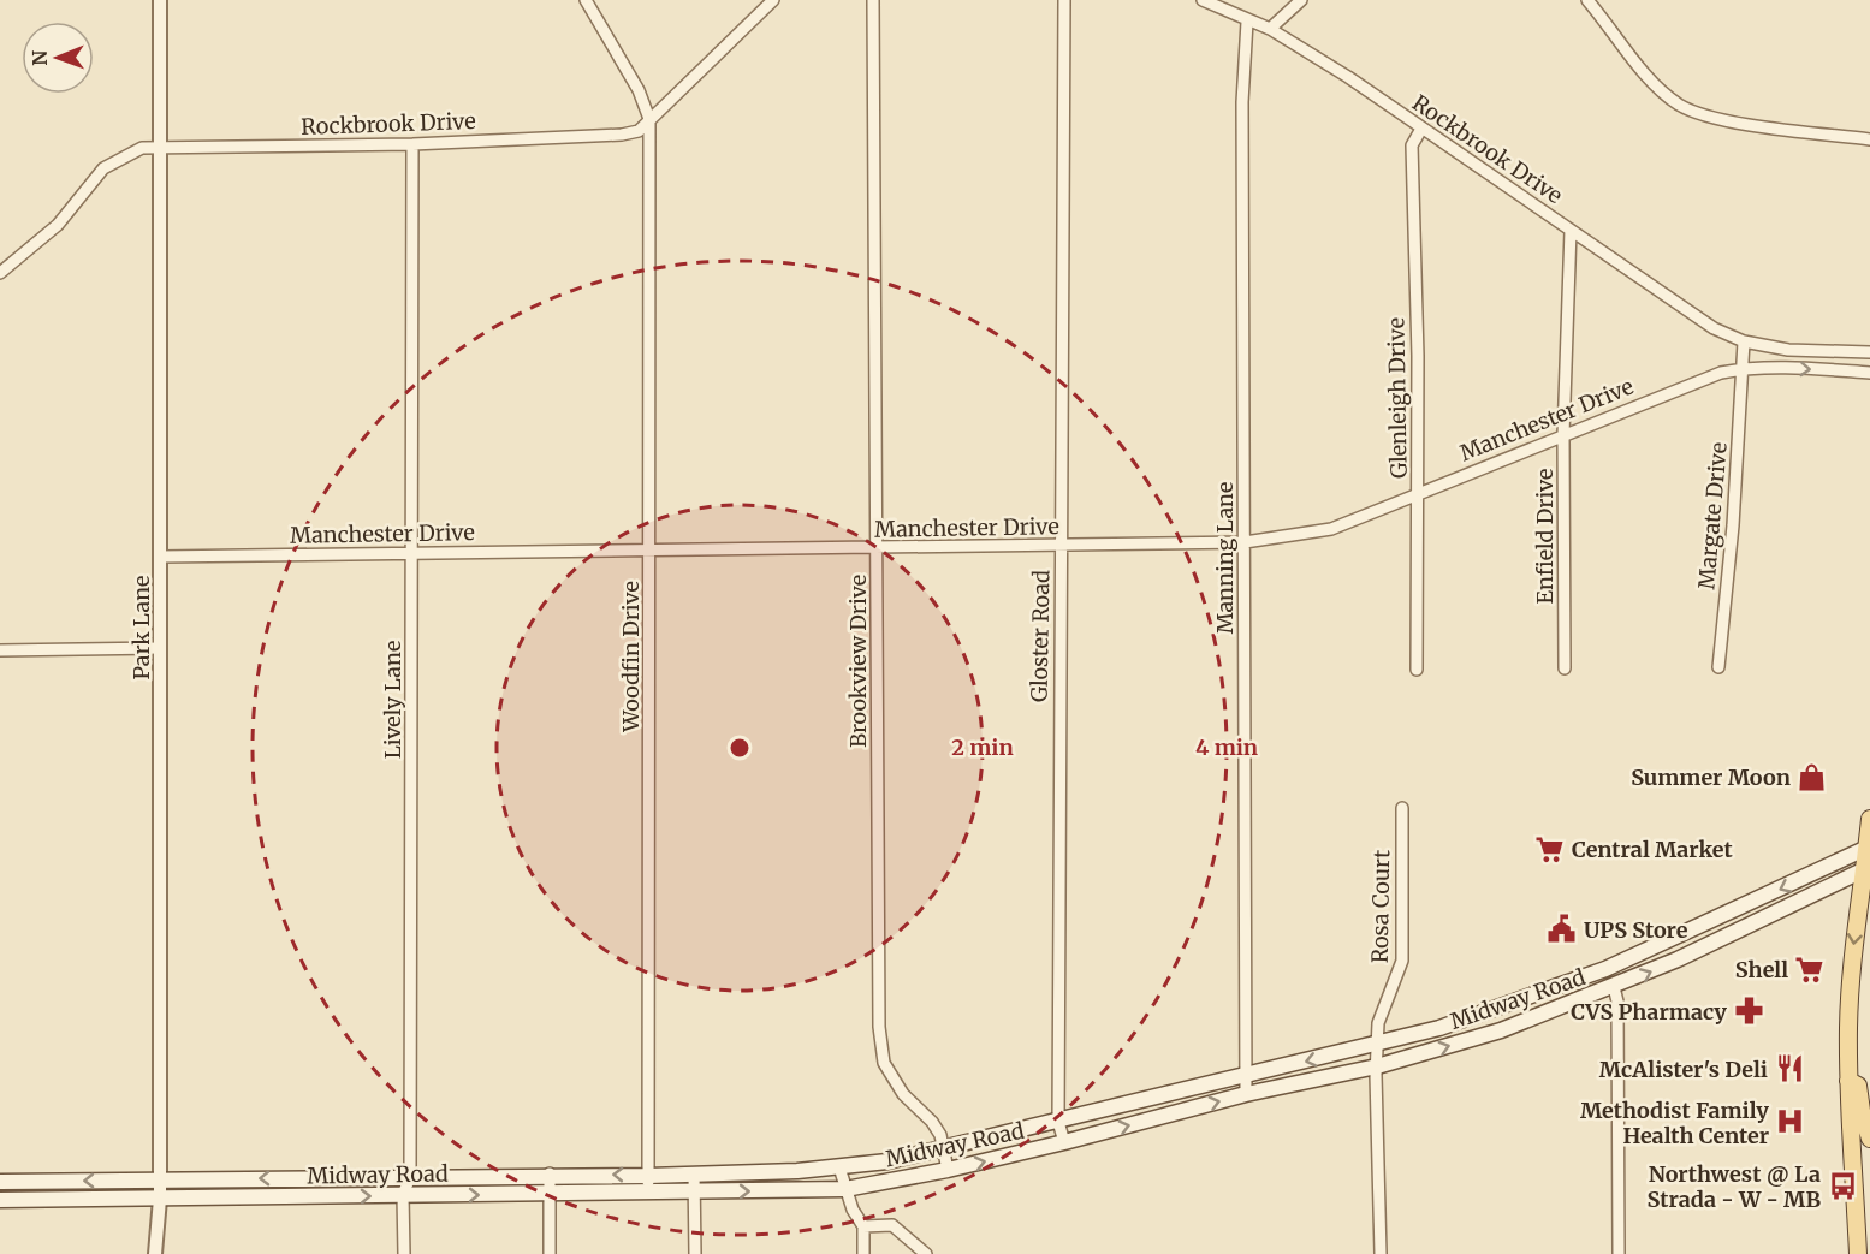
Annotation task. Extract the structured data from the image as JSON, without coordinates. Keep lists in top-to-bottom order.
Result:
{
  "streets": {
    "main road": ["Midway Road"],
    "street": [
      "Rockbrook Drive",
      "Glenleigh Drive",
      "Manchester Drive",
      "Margate Drive",
      "Enfield Drive",
      "Manning Lane",
      "Park Lane",
      "Gloster Road",
      "Woodfin Drive",
      "Brookview Drive",
      "Lively Lane",
      "Rosa Court"
    ]
  },
  "crossings": [
    ["Rockbrook Drive", "Glenleigh Drive"],
    ["Rockbrook Drive", "Enfield Drive"],
    ["Rockbrook Drive", "Manning Lane"],
    ["Rockbrook Drive", "Park Lane"],
    ["Rockbrook Drive", "Woodfin Drive"],
    ["Rockbrook Drive", "Lively Lane"],
    ["Glenleigh Drive", "Manchester Drive"],
    ["Manchester Drive", "Margate Drive"],
    ["Manchester Drive", "Enfield Drive"],
    ["Manchester Drive", "Manning Lane"],
    ["Manchester Drive", "Park Lane"],
    ["Manchester Drive", "Gloster Road"],
    ["Manchester Drive", "Woodfin Drive"],
    ["Manchester Drive", "Brookview Drive"],
    ["Manchester Drive", "Lively Lane"],
    ["Manning Lane", "Midway Road"],
    ["Park Lane", "Midway Road"],
    ["Gloster Road", "Midway Road"],
    ["Woodfin Drive", "Midway Road"],
    ["Brookview Drive", "Midway Road"],
    ["Lively Lane", "Midway Road"],
    ["Rosa Court", "Midway Road"]
  ],
  "places": {
    "shop": ["Summer Moon"],
    "supermarket": ["Central Market", "Shell"],
    "public building": ["UPS Store"],
    "pharmacy": ["CVS Pharmacy"],
    "restaurant": ["McAlister's Deli"],
    "hospital": ["Methodist Family Health Center"],
    "bus stop": ["Northwest @ La Strada - W - MB"]
  },
  "north": "left",
  "rings": ["2 min", "4 min"]
}
